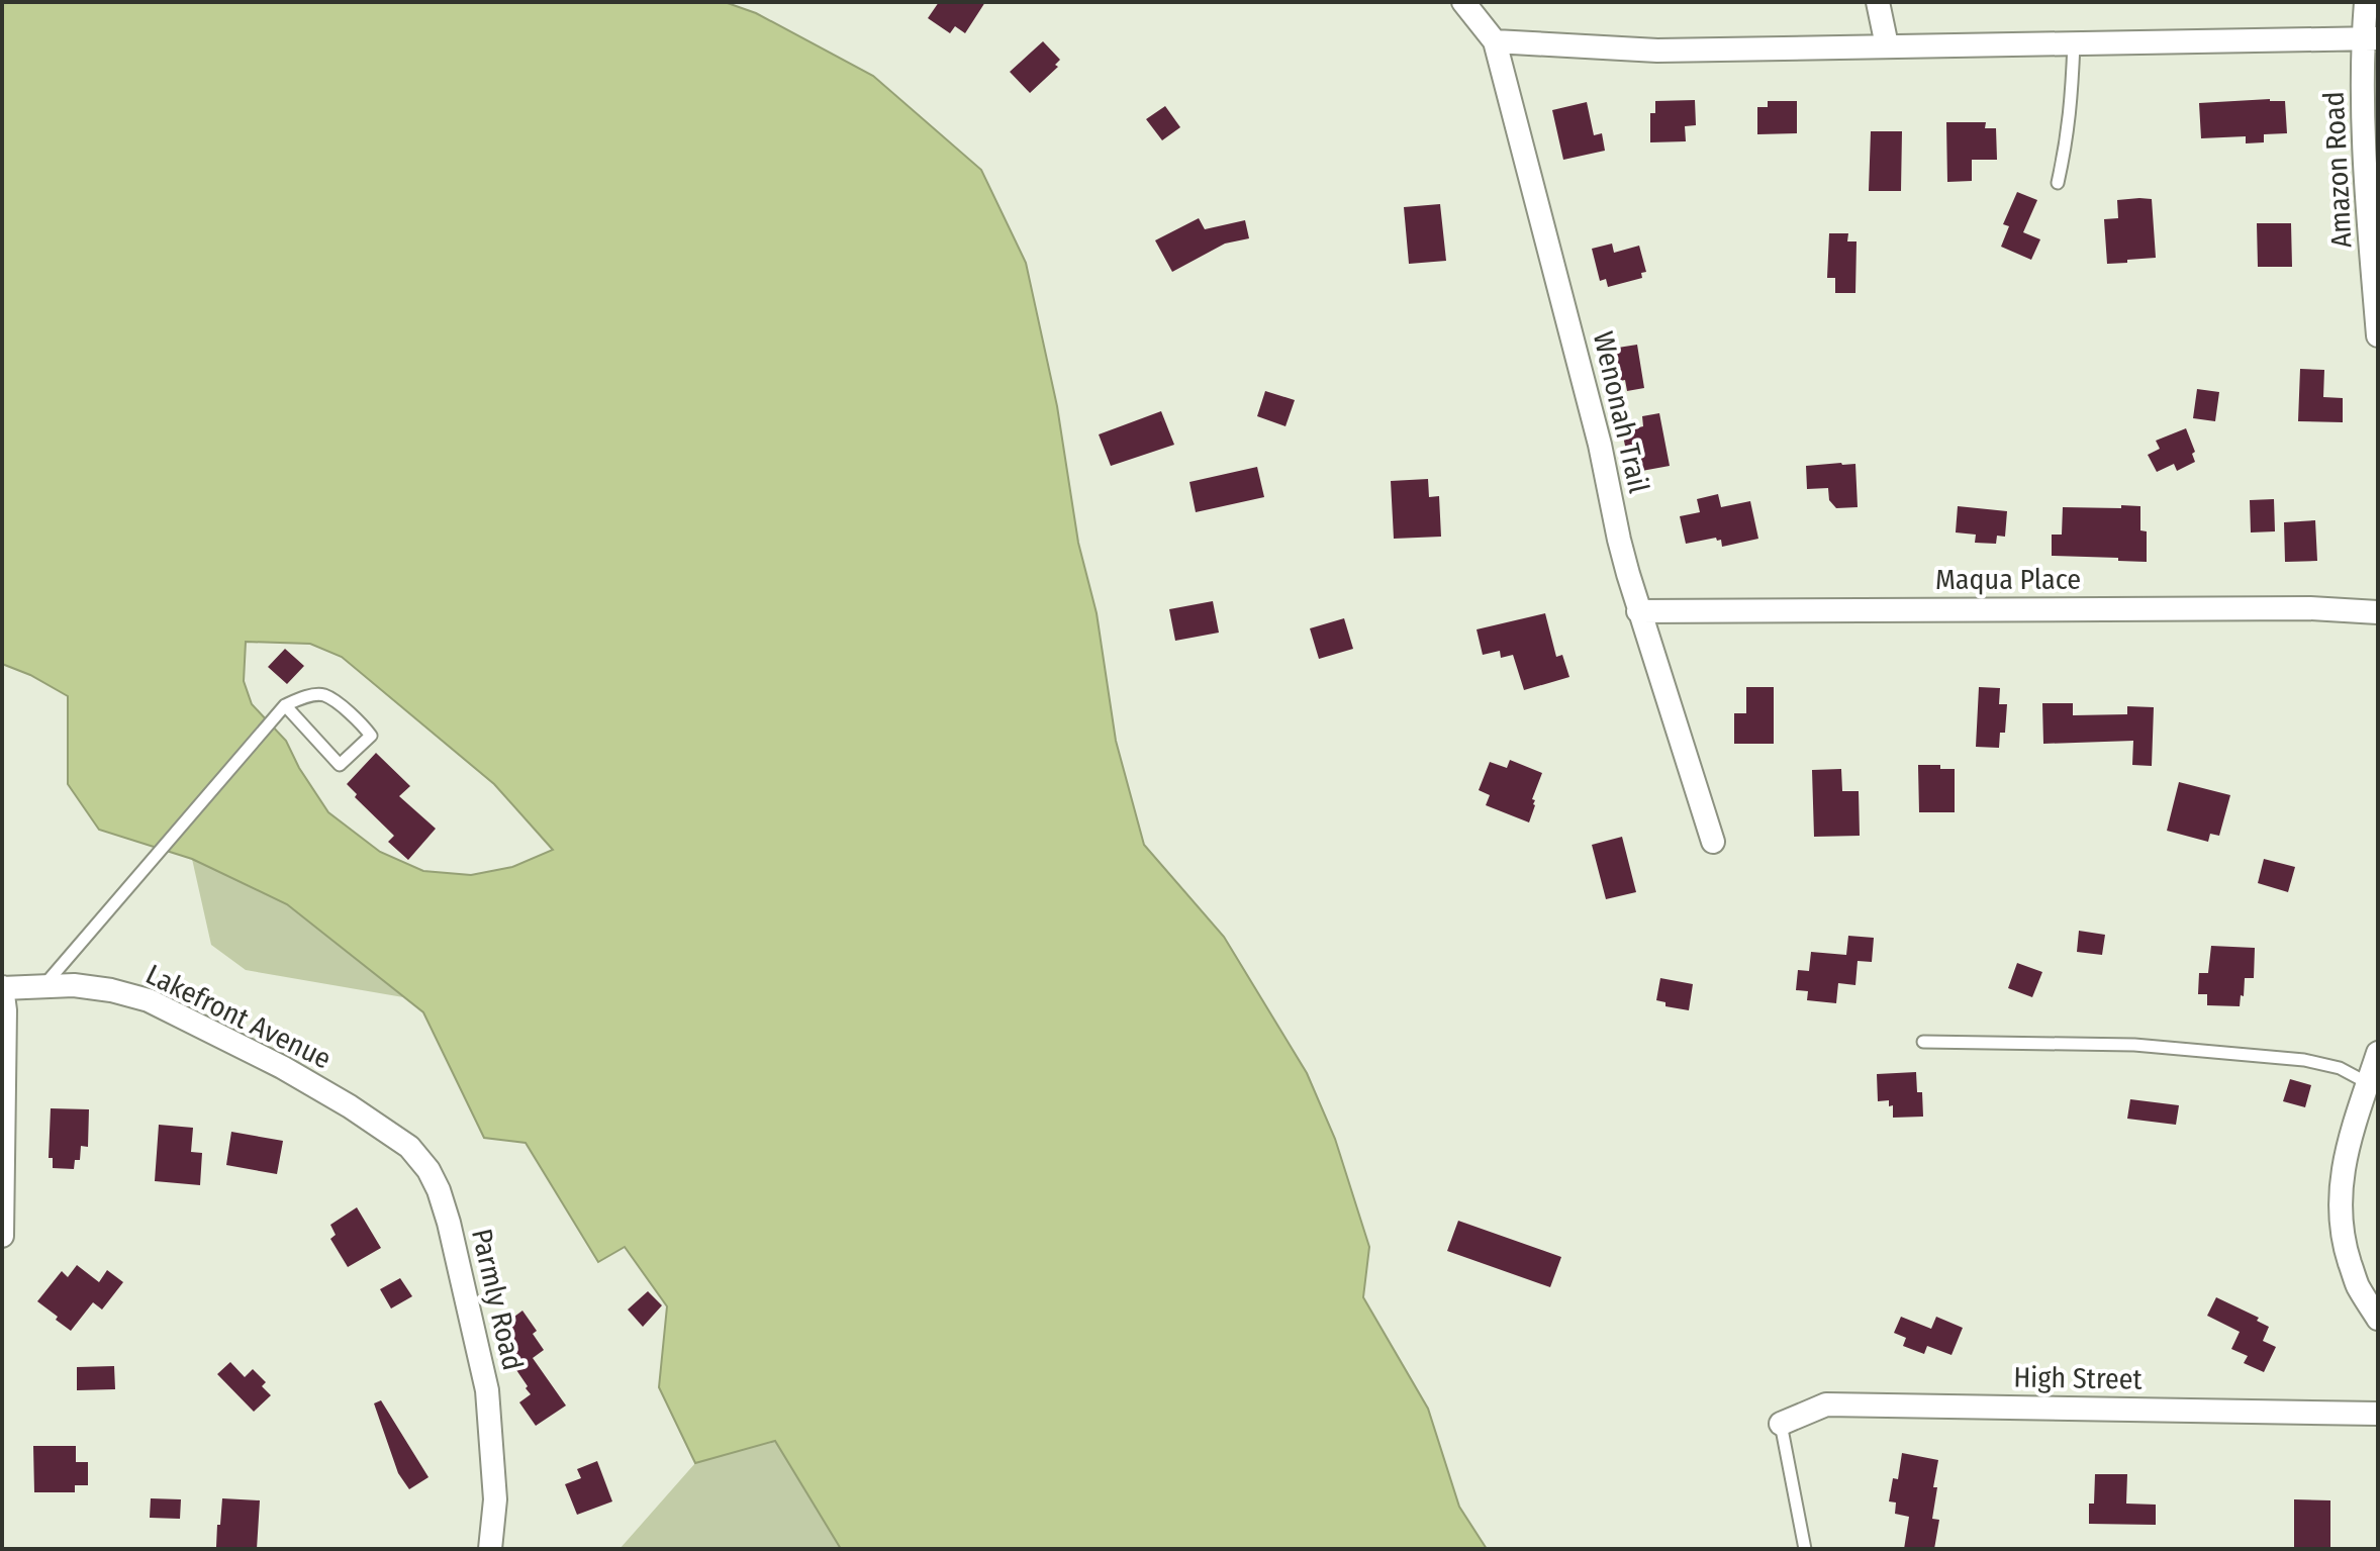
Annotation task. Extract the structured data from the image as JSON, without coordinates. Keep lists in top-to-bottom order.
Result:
{
  "streets": {
    "street": [
      "Amazon Road",
      "Wenonah Trail",
      "Maqua Place",
      "Lakefront Avenue",
      "Parmly Road",
      "High Street"
    ]
  },
  "crossings": [
    ["Wenonah Trail", "Maqua Place"],
    ["Lakefront Avenue", "Parmly Road"]
  ]
}
